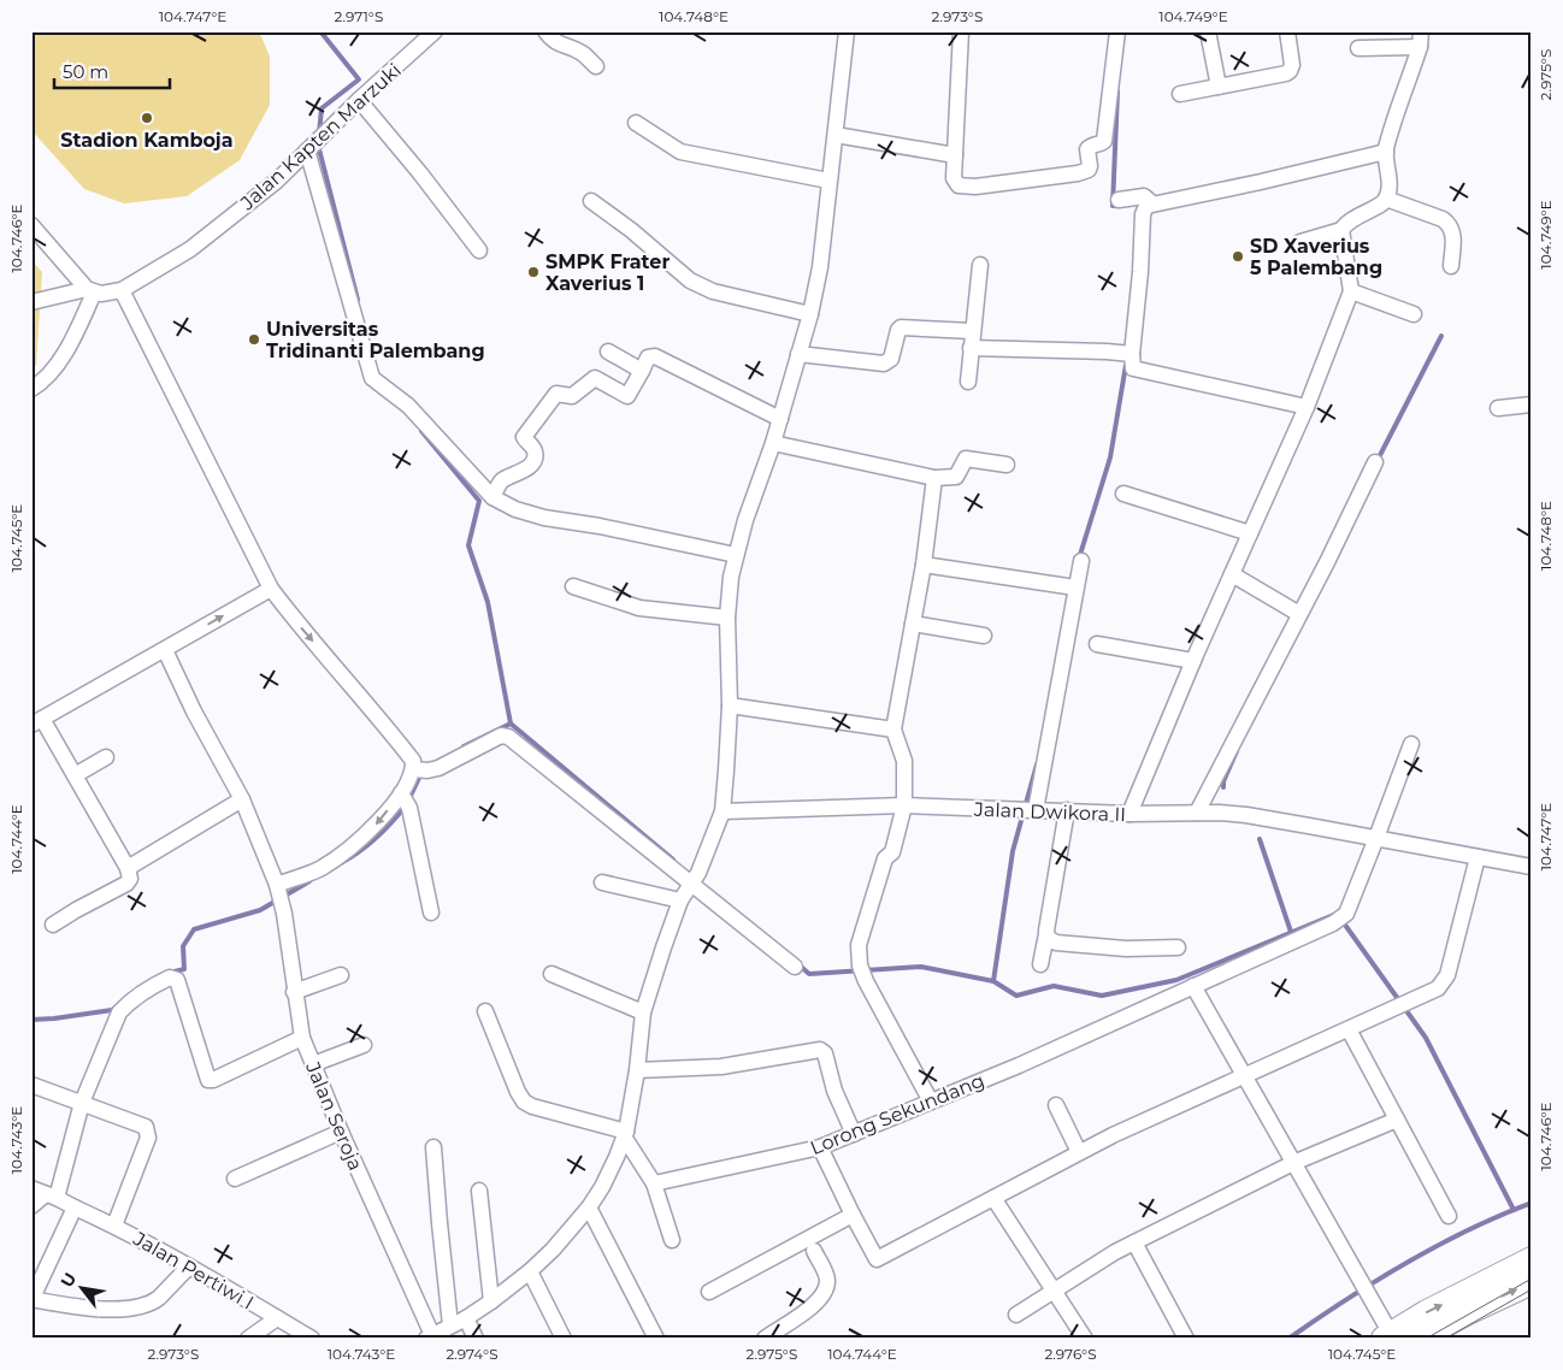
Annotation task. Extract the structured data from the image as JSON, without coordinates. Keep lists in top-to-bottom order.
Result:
{
  "streets": {
    "street": [
      "Jalan Kapten Marzuki",
      "Jalan Dwikora II",
      "Lorong Sekundang",
      "Jalan Seroja",
      "Jalan Pertiwi I"
    ]
  },
  "crossings": [
    ["Jalan Dwikora II", "Lorong Sekundang"]
  ],
  "places": [
    "Stadion Kamboja",
    "SD Xaverius 5 Palembang",
    "SMPK Frater Xaverius 1",
    "Universitas Tridinanti Palembang"
  ],
  "scale_bar": "50 m",
  "north": "top left",
  "coordinates": [
    "104.747°E",
    "2.971°S",
    "104.748°E",
    "2.973°S",
    "104.749°E",
    "2.975°S",
    "104.746°E",
    "104.745°E",
    "104.744°E",
    "104.743°E",
    "2.974°S",
    "2.976°S"
  ]
}
